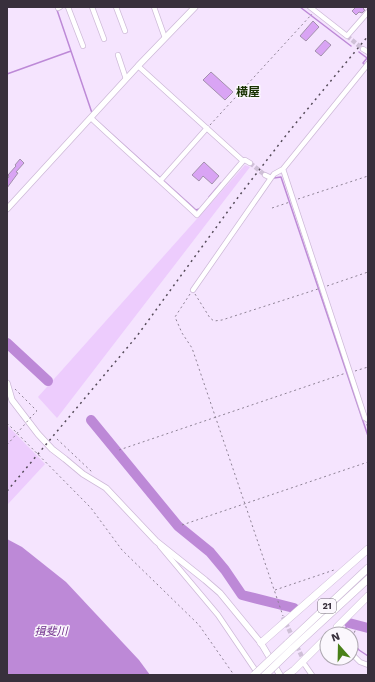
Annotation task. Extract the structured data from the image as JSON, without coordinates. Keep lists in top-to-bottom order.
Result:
{
  "streets": {
    "highway": ["21"]
  },
  "districts": ["横屋"],
  "water": ["揖斐川"],
  "north": "top"
}
